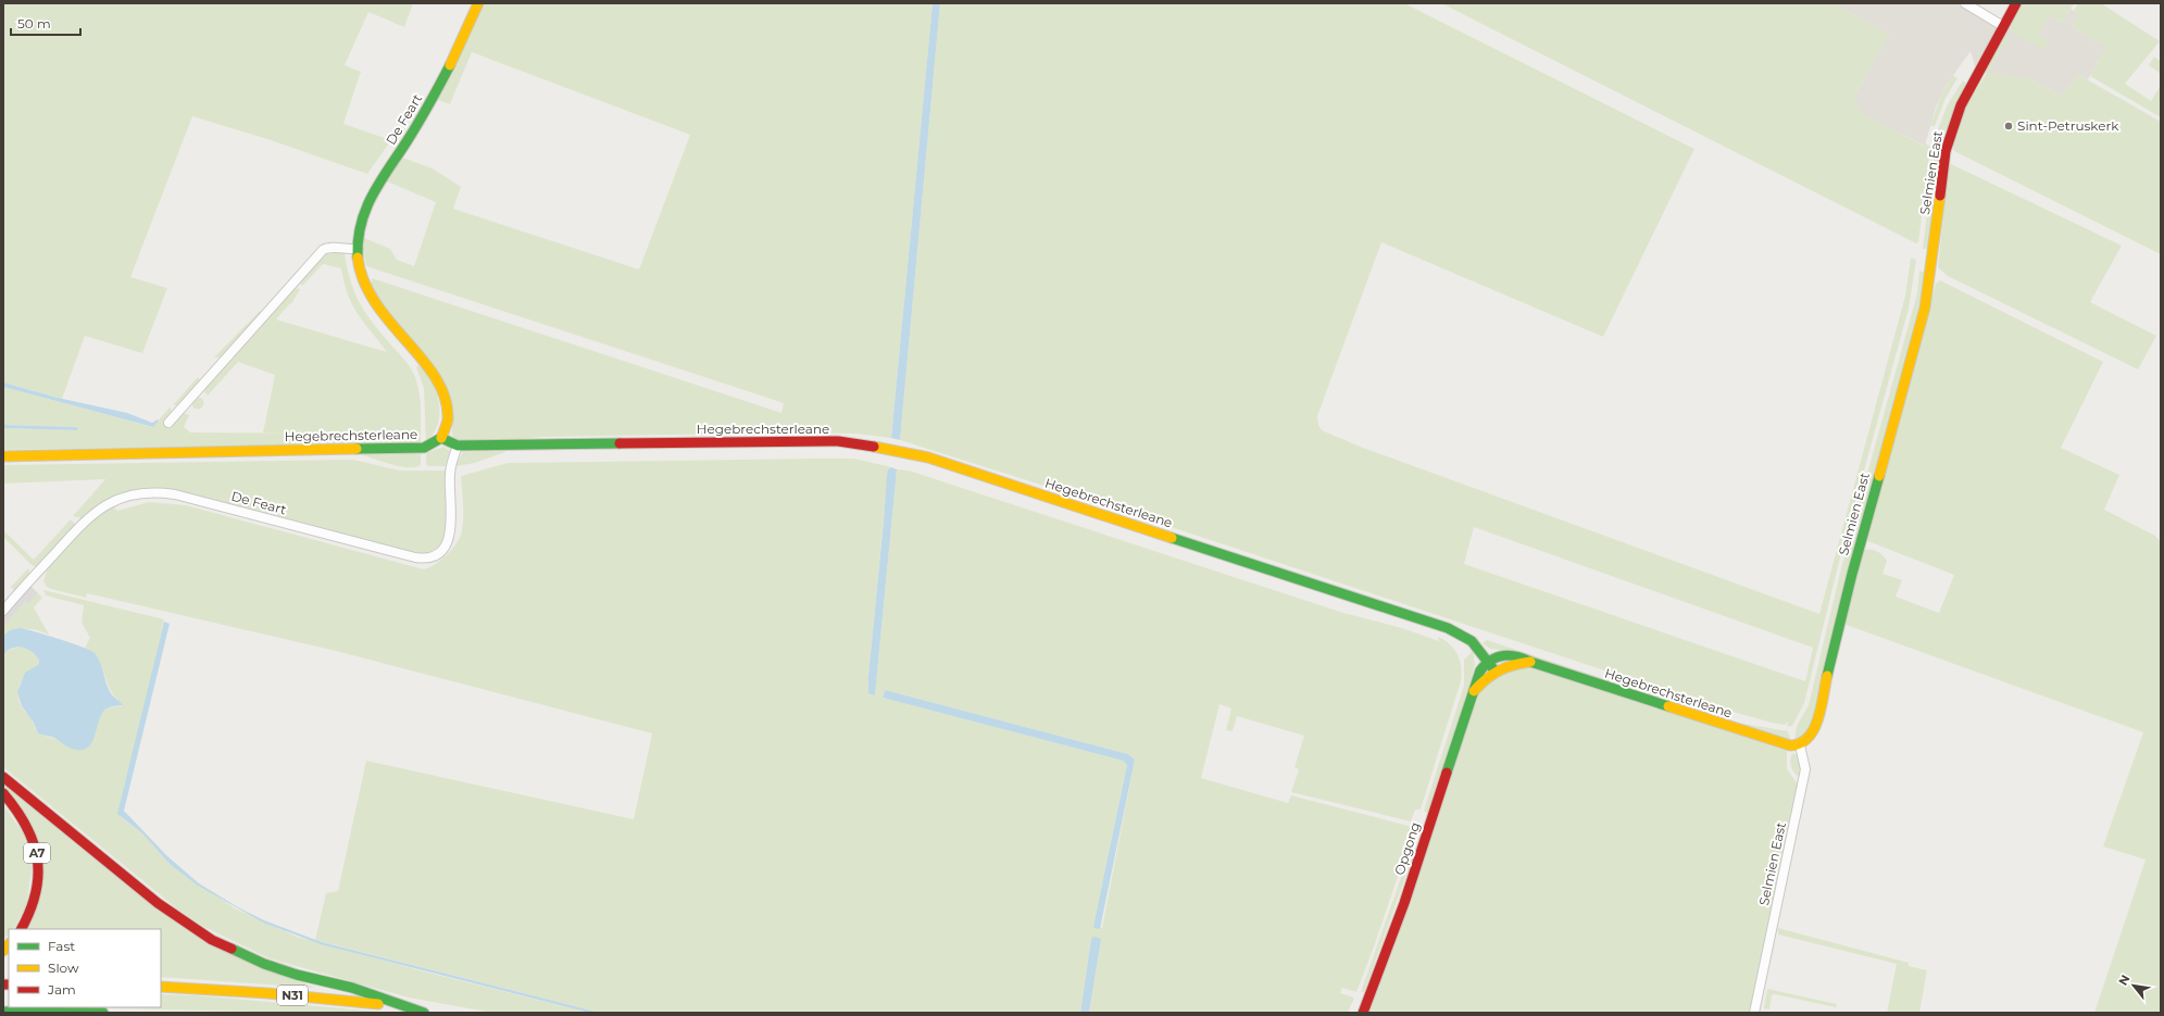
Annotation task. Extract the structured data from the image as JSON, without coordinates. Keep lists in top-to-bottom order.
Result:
{
  "streets": {
    "main road": [
      "De Feart",
      "Selmien East",
      "Hegebrechsterleane",
      "Opgong",
      "A7",
      "N31"
    ]
  },
  "crossings": [
    ["De Feart", "Hegebrechsterleane"],
    ["Selmien East", "Hegebrechsterleane"],
    ["Hegebrechsterleane", "Opgong"]
  ],
  "places": ["Sint-Petruskerk"],
  "legend": ["Fast", "Slow", "Jam"],
  "scale_bar": "50 m",
  "north": "top left"
}
